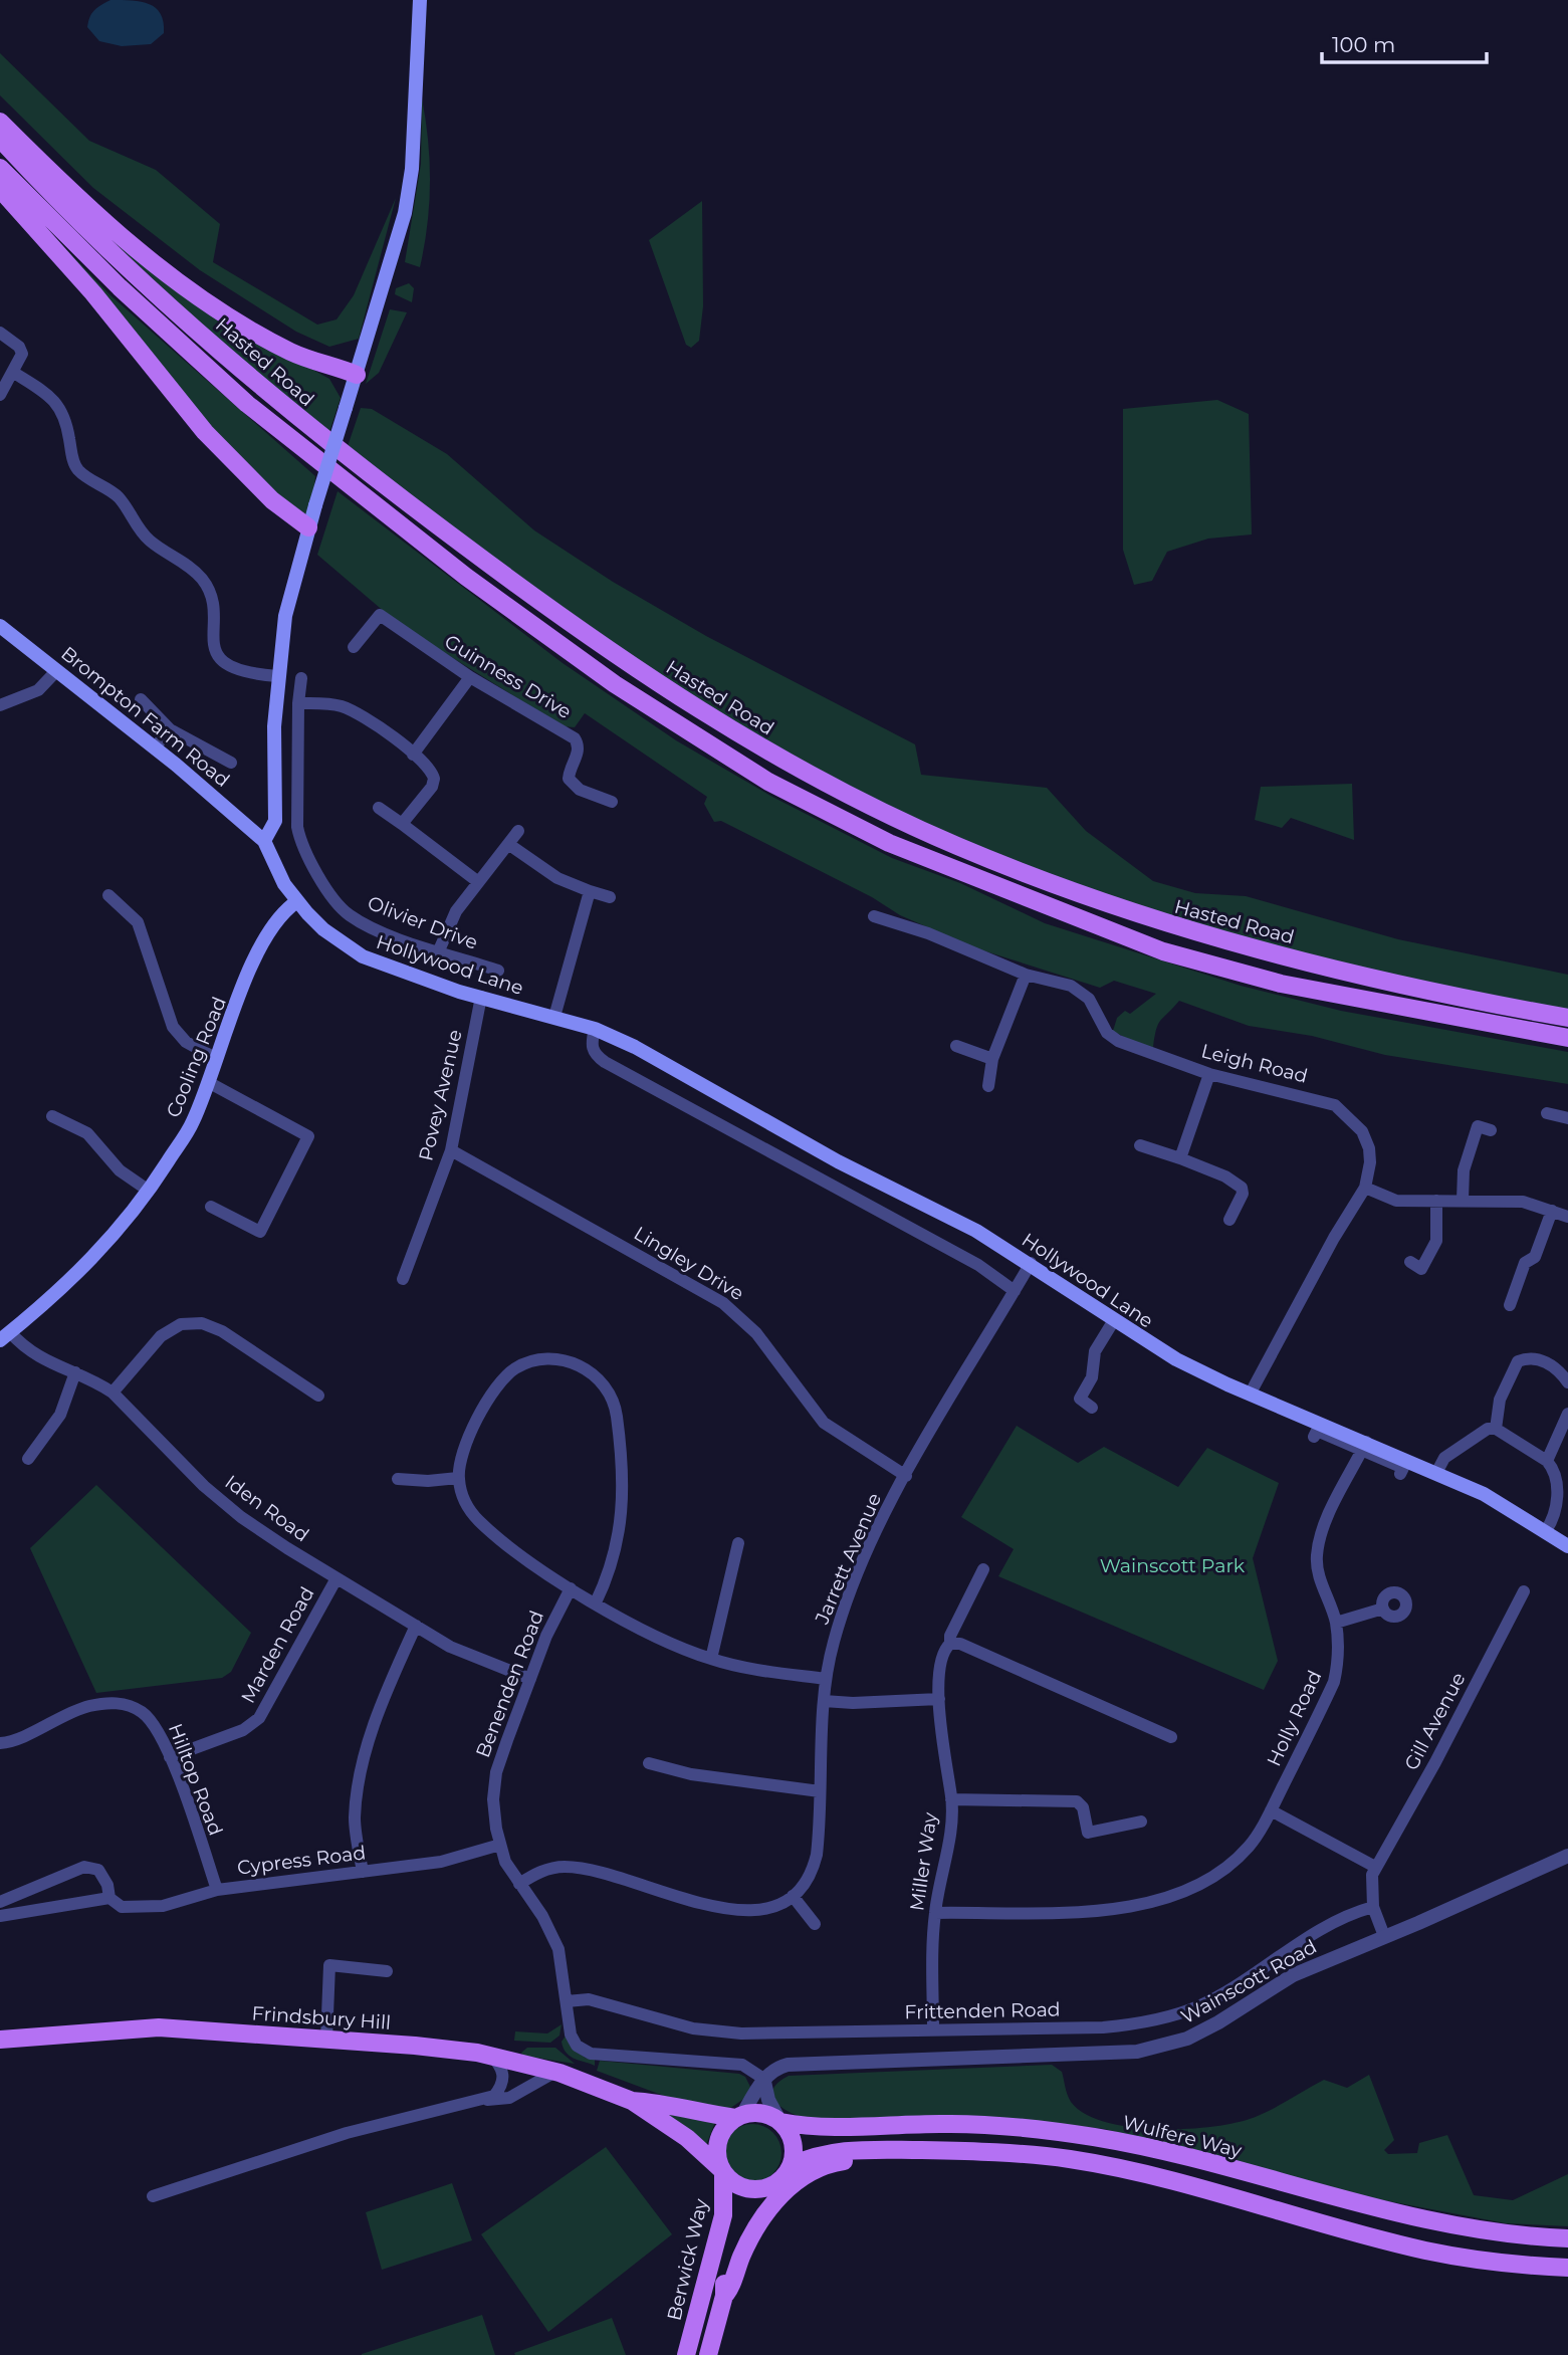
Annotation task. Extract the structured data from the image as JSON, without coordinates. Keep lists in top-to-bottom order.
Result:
{
  "streets": {
    "main road": [
      "Hasted Road",
      "Brompton Farm Road",
      "Hollywood Lane",
      "Cooling Road",
      "Frindsbury Hill",
      "Wulfere Way",
      "Berwick Way"
    ],
    "street": [
      "Guinness Drive",
      "Olivier Drive",
      "Leigh Road",
      "Povey Avenue",
      "Lingley Drive",
      "Iden Road",
      "Jarrett Avenue",
      "Marden Road",
      "Benenden Road",
      "Holly Road",
      "Gill Avenue",
      "Hilltop Road",
      "Cypress Road",
      "Miller Way",
      "Wainscott Road",
      "Frittenden Road"
    ]
  },
  "crossings": [
    ["Brompton Farm Road", "Hollywood Lane"],
    ["Hollywood Lane", "Cooling Road"],
    ["Hollywood Lane", "Leigh Road"],
    ["Hollywood Lane", "Povey Avenue"],
    ["Hollywood Lane", "Jarrett Avenue"],
    ["Hollywood Lane", "Holly Road"],
    ["Cooling Road", "Iden Road"],
    ["Povey Avenue", "Lingley Drive"],
    ["Lingley Drive", "Jarrett Avenue"],
    ["Iden Road", "Marden Road"],
    ["Iden Road", "Benenden Road"],
    ["Marden Road", "Hilltop Road"],
    ["Benenden Road", "Cypress Road"],
    ["Benenden Road", "Wainscott Road"],
    ["Benenden Road", "Frittenden Road"],
    ["Holly Road", "Miller Way"],
    ["Gill Avenue", "Wainscott Road"],
    ["Gill Avenue", "Frittenden Road"],
    ["Hilltop Road", "Cypress Road"],
    ["Miller Way", "Frittenden Road"],
    ["Wainscott Road", "Frindsbury Hill"],
    ["Wainscott Road", "Wulfere Way"],
    ["Wainscott Road", "Berwick Way"],
    ["Frindsbury Hill", "Wulfere Way"],
    ["Frindsbury Hill", "Berwick Way"],
    ["Wulfere Way", "Berwick Way"]
  ],
  "parks": ["Wainscott Park"],
  "scale_bar": "100 m"
}
